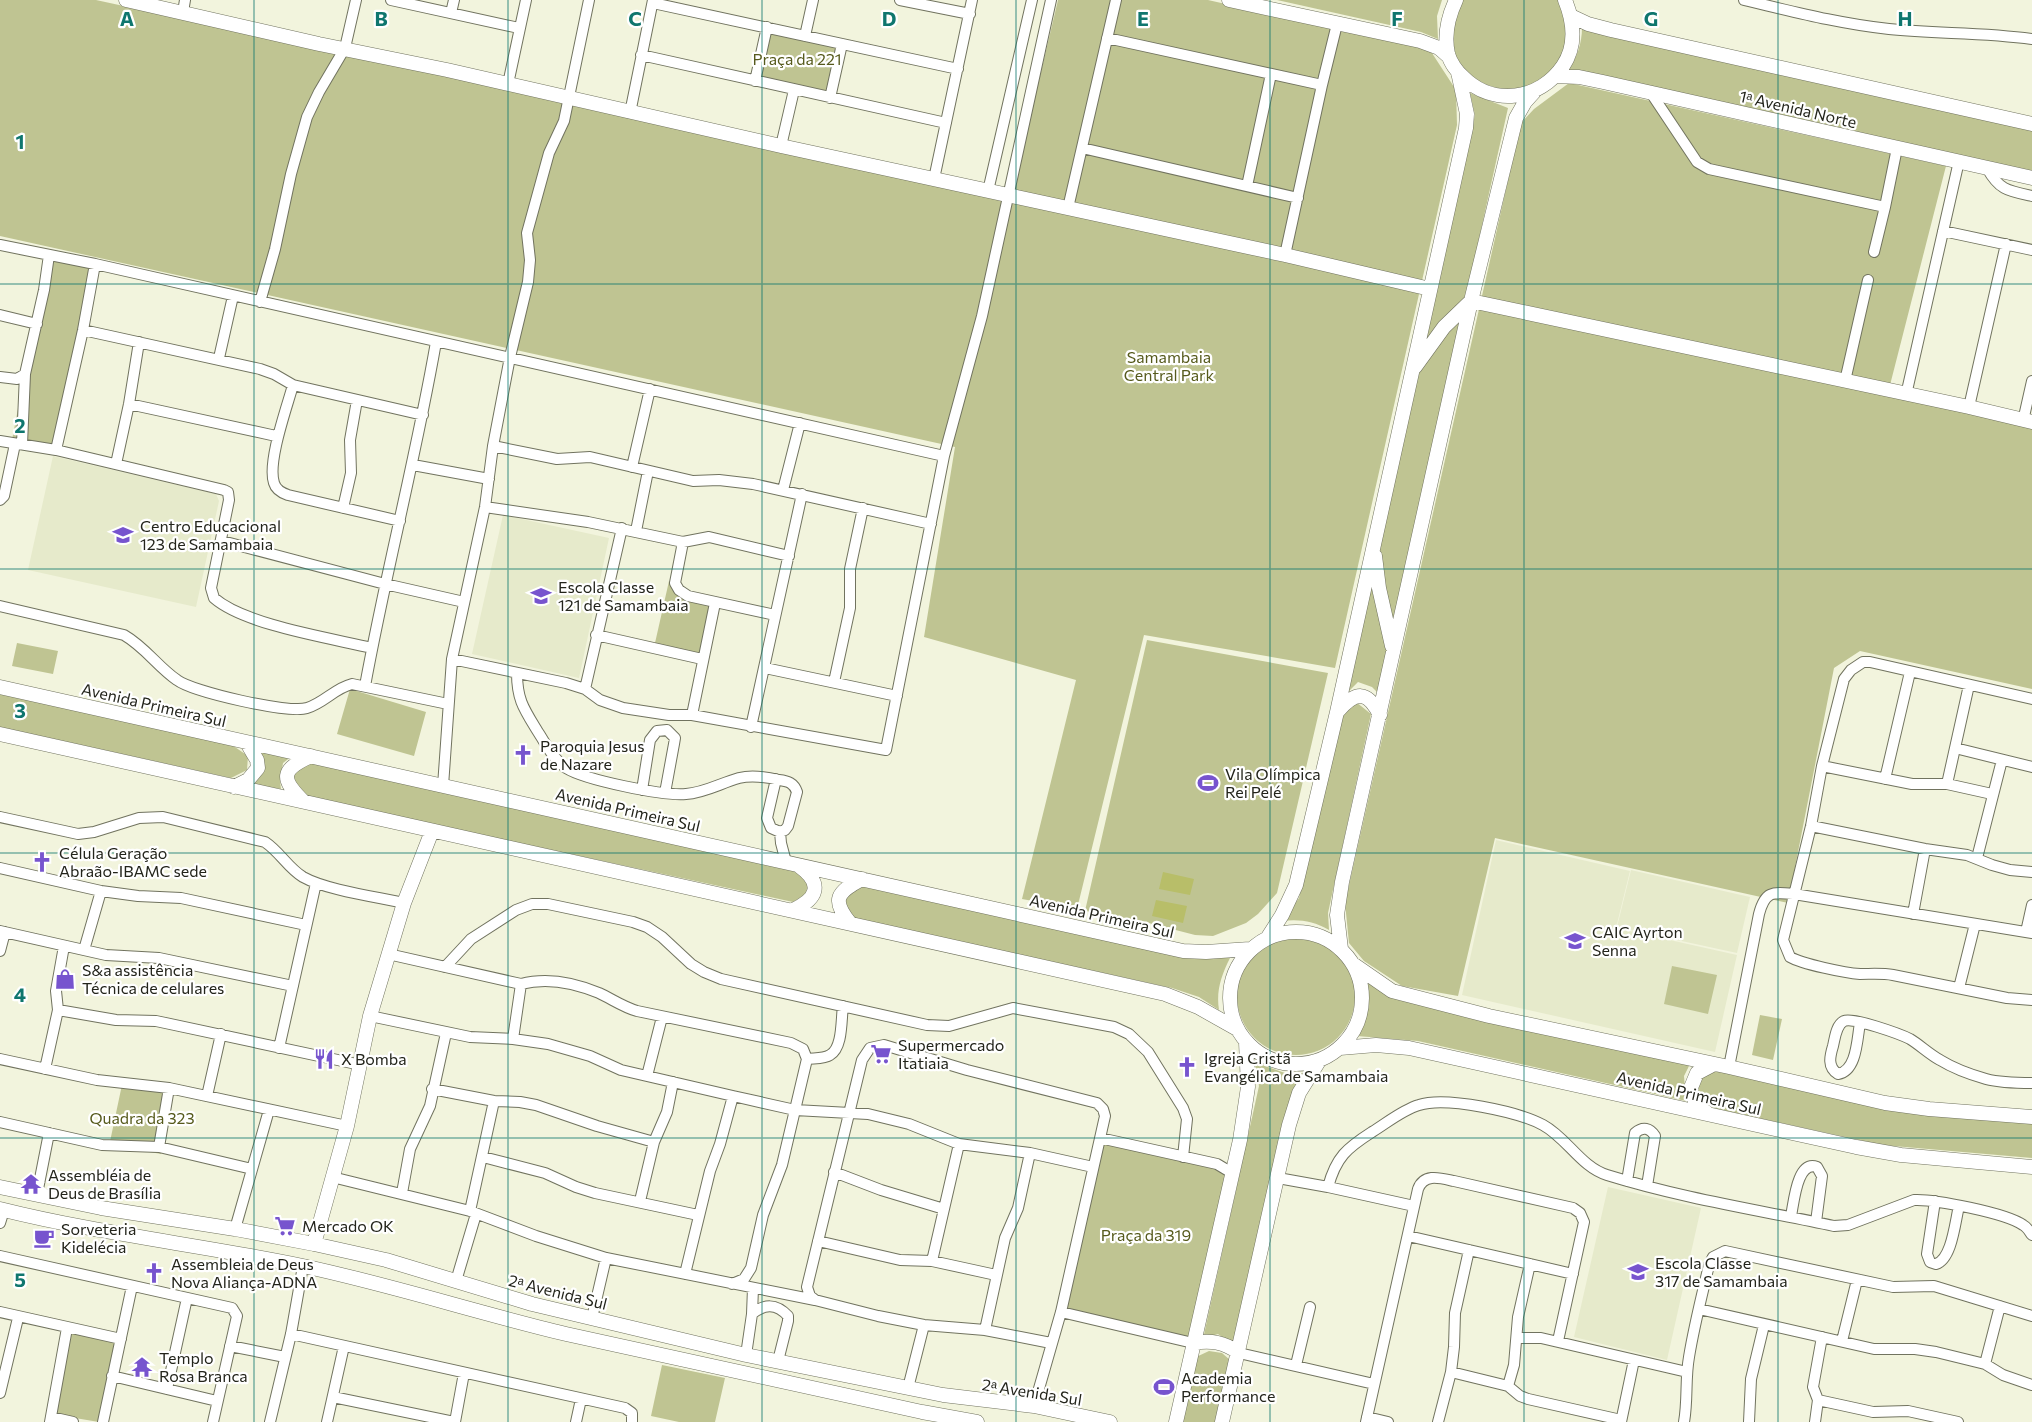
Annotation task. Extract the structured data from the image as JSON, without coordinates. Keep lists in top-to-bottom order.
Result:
{
  "streets": {
    "street": ["1ᵃ Avenida Norte", "Avenida Primeira Sul", "2ᵃ Avenida Sul"]
  },
  "parks": [
    "Praça da 221",
    "Samambaia Central Park",
    "Quadra da 323",
    "Praça da 319"
  ],
  "places": {
    "school or university": [
      "Centro Educacional 123 de Samambaia",
      "Escola Classe 121 de Samambaia",
      "CAIC Ayrton Senna",
      "Escola Classe 317 de Samambaia"
    ],
    "church": [
      "Paroquia Jesus de Nazare",
      "Célula Geração Abraão-IBAMC sede",
      "Igreja Cristã Evangélica de Samambaia",
      "Assembleia de Deus Nova Aliança-ADNA"
    ],
    "sports": ["Vila Olímpica Rei Pelé", "Academia Performance"],
    "shop": ["S&a assistência Técnica de celulares"],
    "supermarket": ["Supermercado Itatiaia", "Mercado OK"],
    "restaurant": ["X Bomba"],
    "temple": ["Assembléia de Deus de Brasília", "Templo Rosa Branca"],
    "cafe": ["Sorveteria Kidelécia"]
  },
  "grid": {
    "columns": [
      "A",
      "B",
      "C",
      "D",
      "E",
      "F",
      "G",
      "H"
    ],
    "rows": [
      "1",
      "2",
      "3",
      "4",
      "5"
    ]
  }
}
